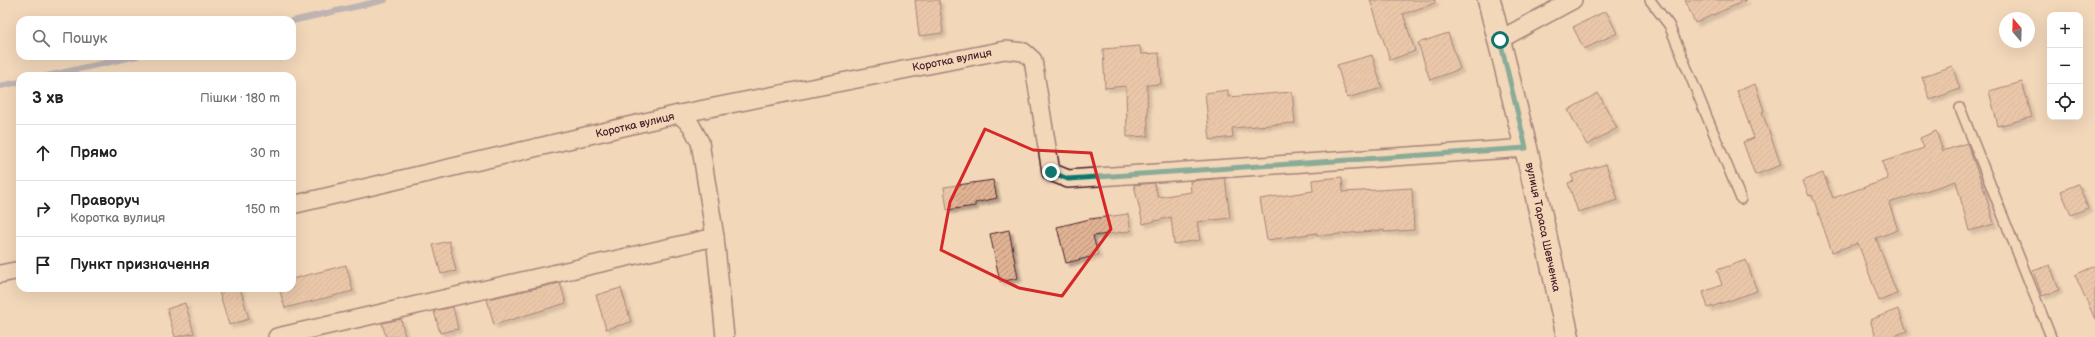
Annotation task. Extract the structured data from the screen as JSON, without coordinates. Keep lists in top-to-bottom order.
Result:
{
  "streets": {
    "street": ["Коротка вулиця", "вулиця Тараса Шевченка"]
  },
  "crossings": [
    ["Коротка вулиця", "вулиця Тараса Шевченка"]
  ],
  "north": "top",
  "page": {
    "map_buttons": ["+", "−"],
    "search": "Пошук",
    "heading": ["3 хв", "Пішки · 180 m"],
    "list": [
      ["Прямо", "30 m"],
      ["Праворуч", "Коротка вулиця", "150 m"],
      "Пункт призначення"
    ]
  }
}
